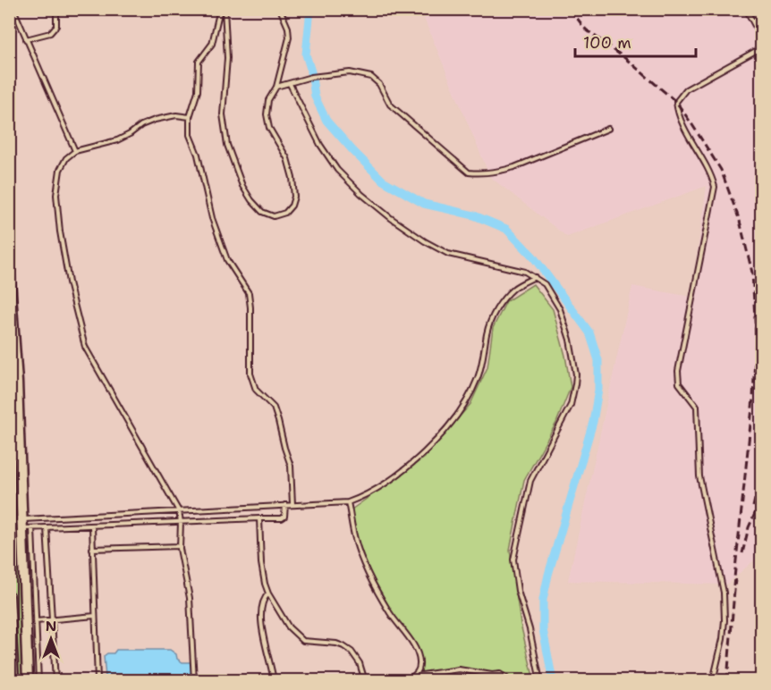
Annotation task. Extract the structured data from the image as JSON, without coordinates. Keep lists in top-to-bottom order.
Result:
{
  "scale_bar": "100 m",
  "north": "top"
}
